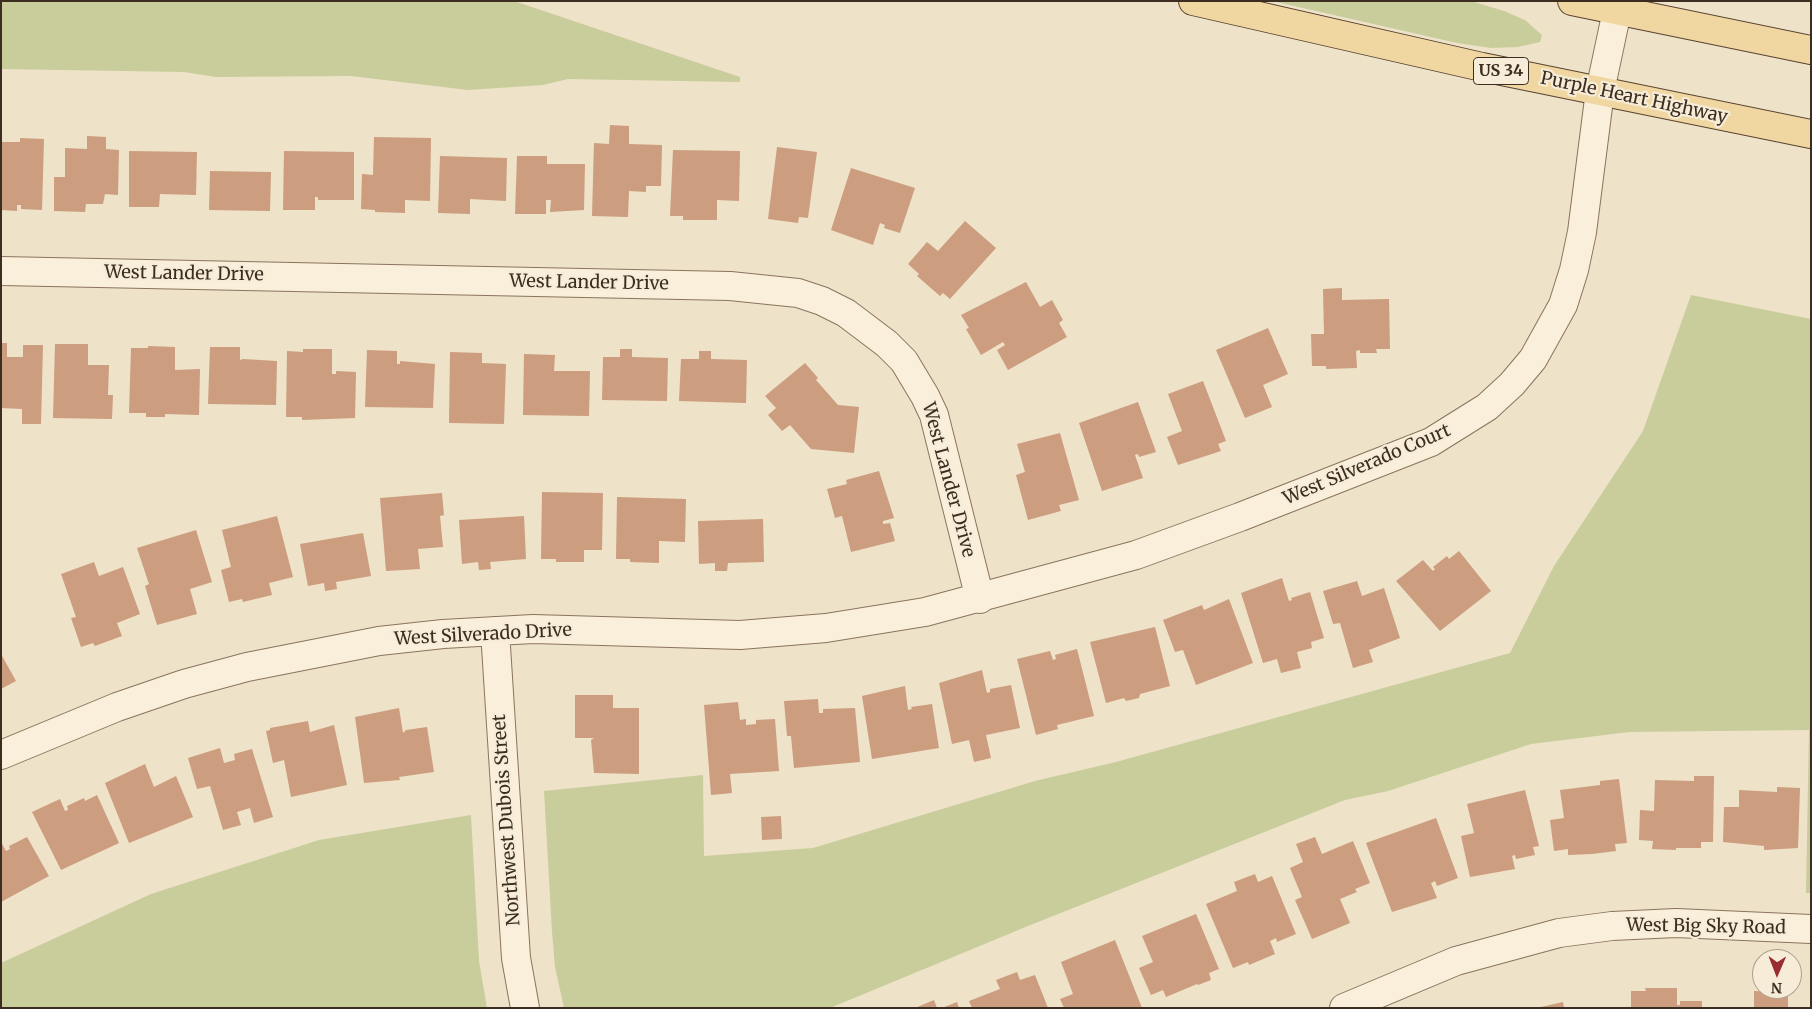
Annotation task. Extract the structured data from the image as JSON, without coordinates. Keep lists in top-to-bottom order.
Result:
{
  "streets": {
    "main road": ["US 34", "Purple Heart Highway"],
    "street": [
      "West Lander Drive",
      "West Silverado Court",
      "West Silverado Drive",
      "Northwest Dubois Street",
      "West Big Sky Road"
    ]
  },
  "crossings": [
    ["Purple Heart Highway", "West Silverado Court"],
    ["West Lander Drive", "West Silverado Court"],
    ["West Lander Drive", "West Silverado Drive"],
    ["West Silverado Court", "West Silverado Drive"],
    ["West Silverado Drive", "Northwest Dubois Street"]
  ],
  "north": "bottom"
}
